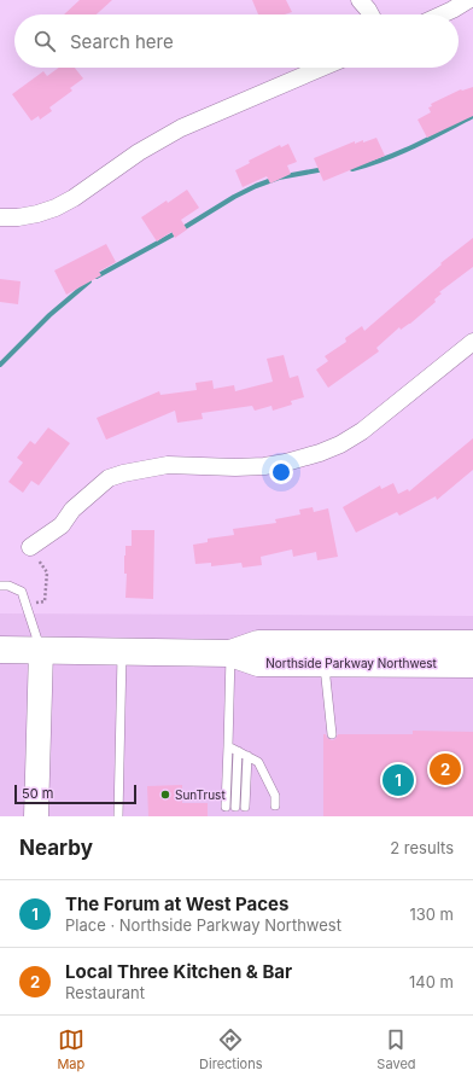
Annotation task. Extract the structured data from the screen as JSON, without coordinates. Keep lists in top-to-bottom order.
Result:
{
  "streets": {
    "main road": ["Northside Parkway Northwest"]
  },
  "places": ["SunTrust"],
  "scale_bar": "50 m",
  "page": {
    "search": "Search here",
    "pins": ["2", "1"],
    "scale": "50 m",
    "heading": ["Nearby", "2 results"],
    "list": [
      {
        "mark": "1",
        "name": "The Forum at West Paces",
        "note": "Place · Northside Parkway Northwest",
        "value": "130 m"
      },
      {
        "mark": "2",
        "name": "Local Three Kitchen & Bar",
        "note": "Restaurant",
        "value": "140 m"
      }
    ],
    "nav": ["Map", "Directions", "Saved"]
  }
}
